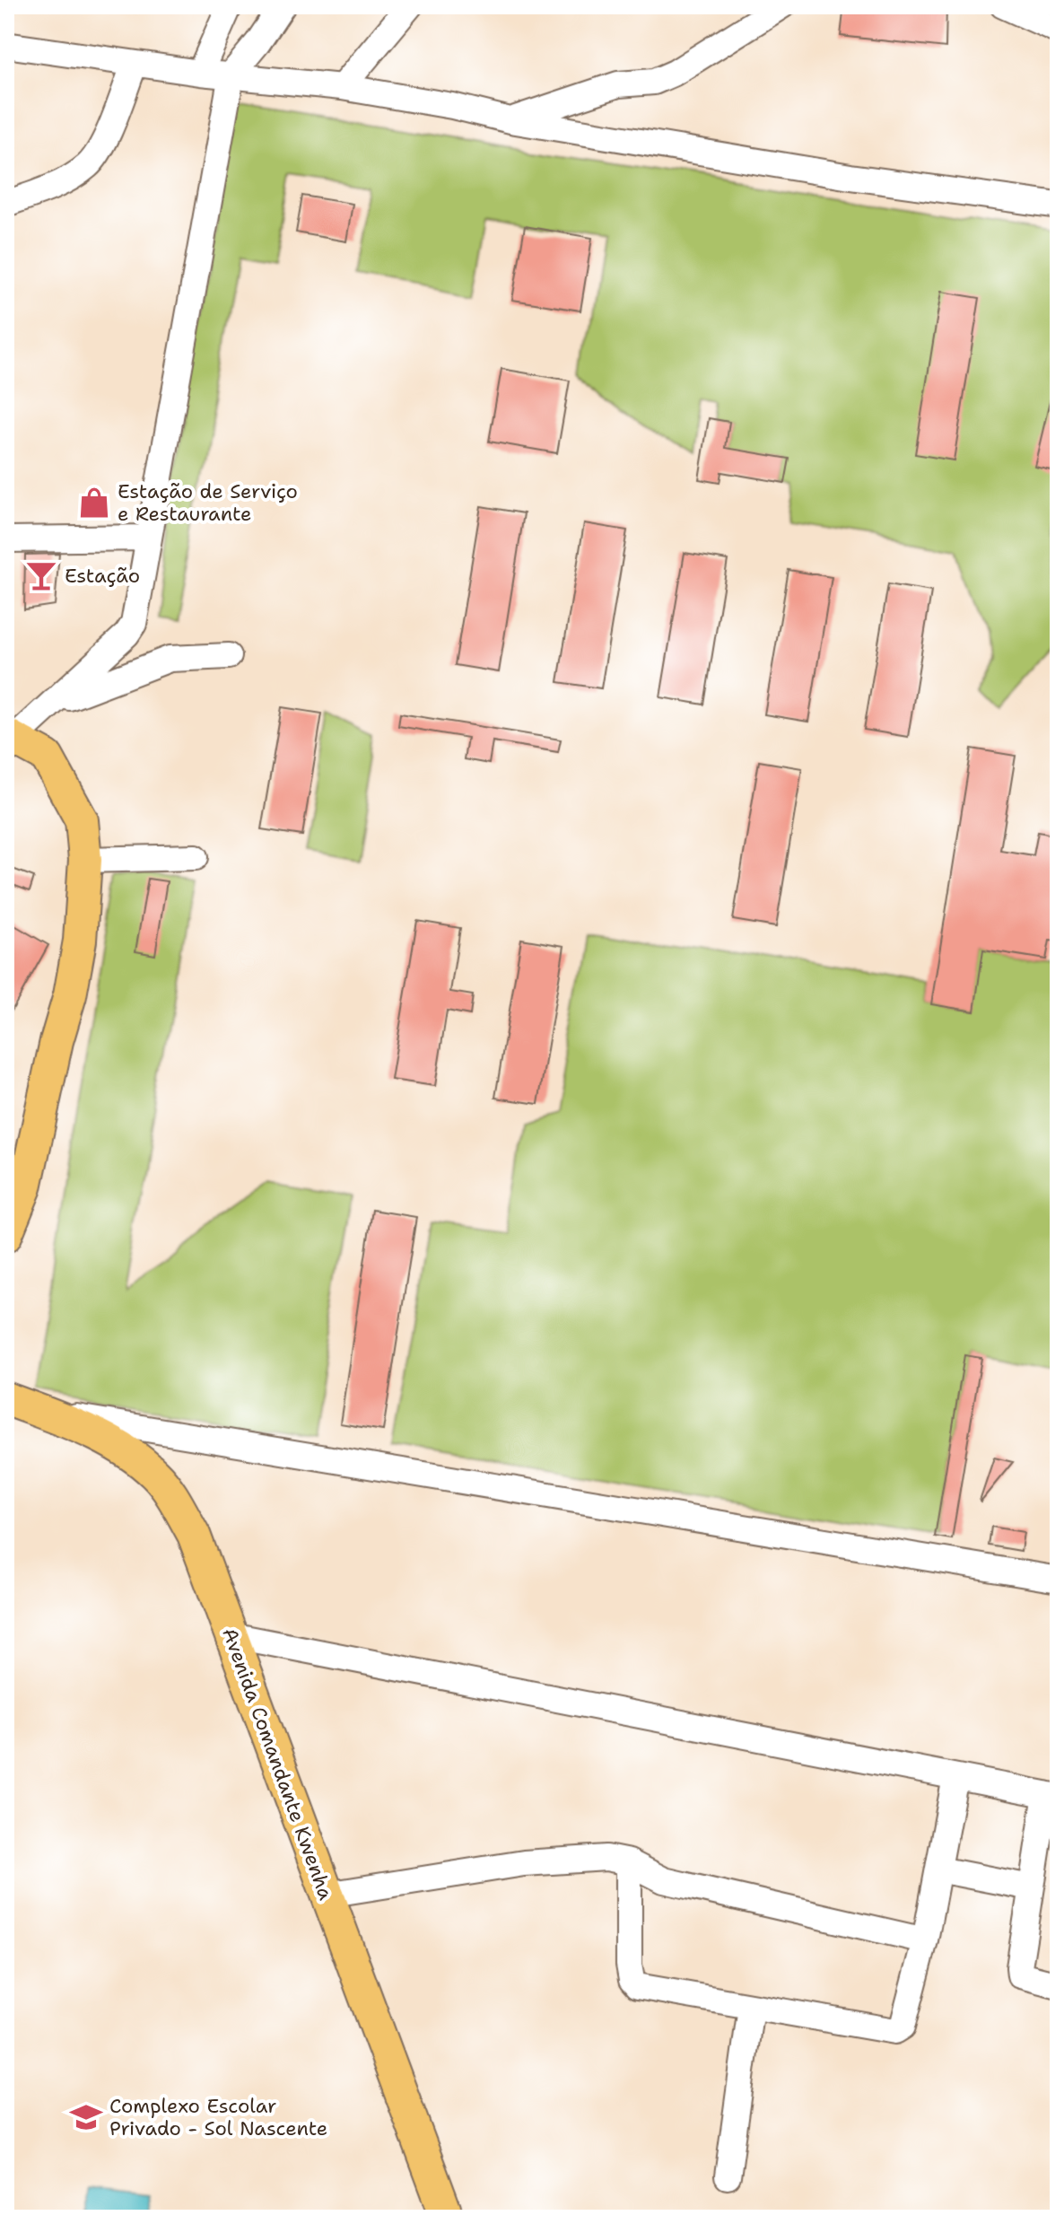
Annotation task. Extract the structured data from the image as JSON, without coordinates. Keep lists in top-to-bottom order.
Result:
{
  "streets": {
    "main road": ["Avenida Comandante Kwenha"]
  },
  "places": {
    "shop": ["Estação de Serviço e Restaurante"],
    "bar": ["Estação"],
    "school or university": ["Complexo Escolar Privado - Sol Nascente"]
  }
}
